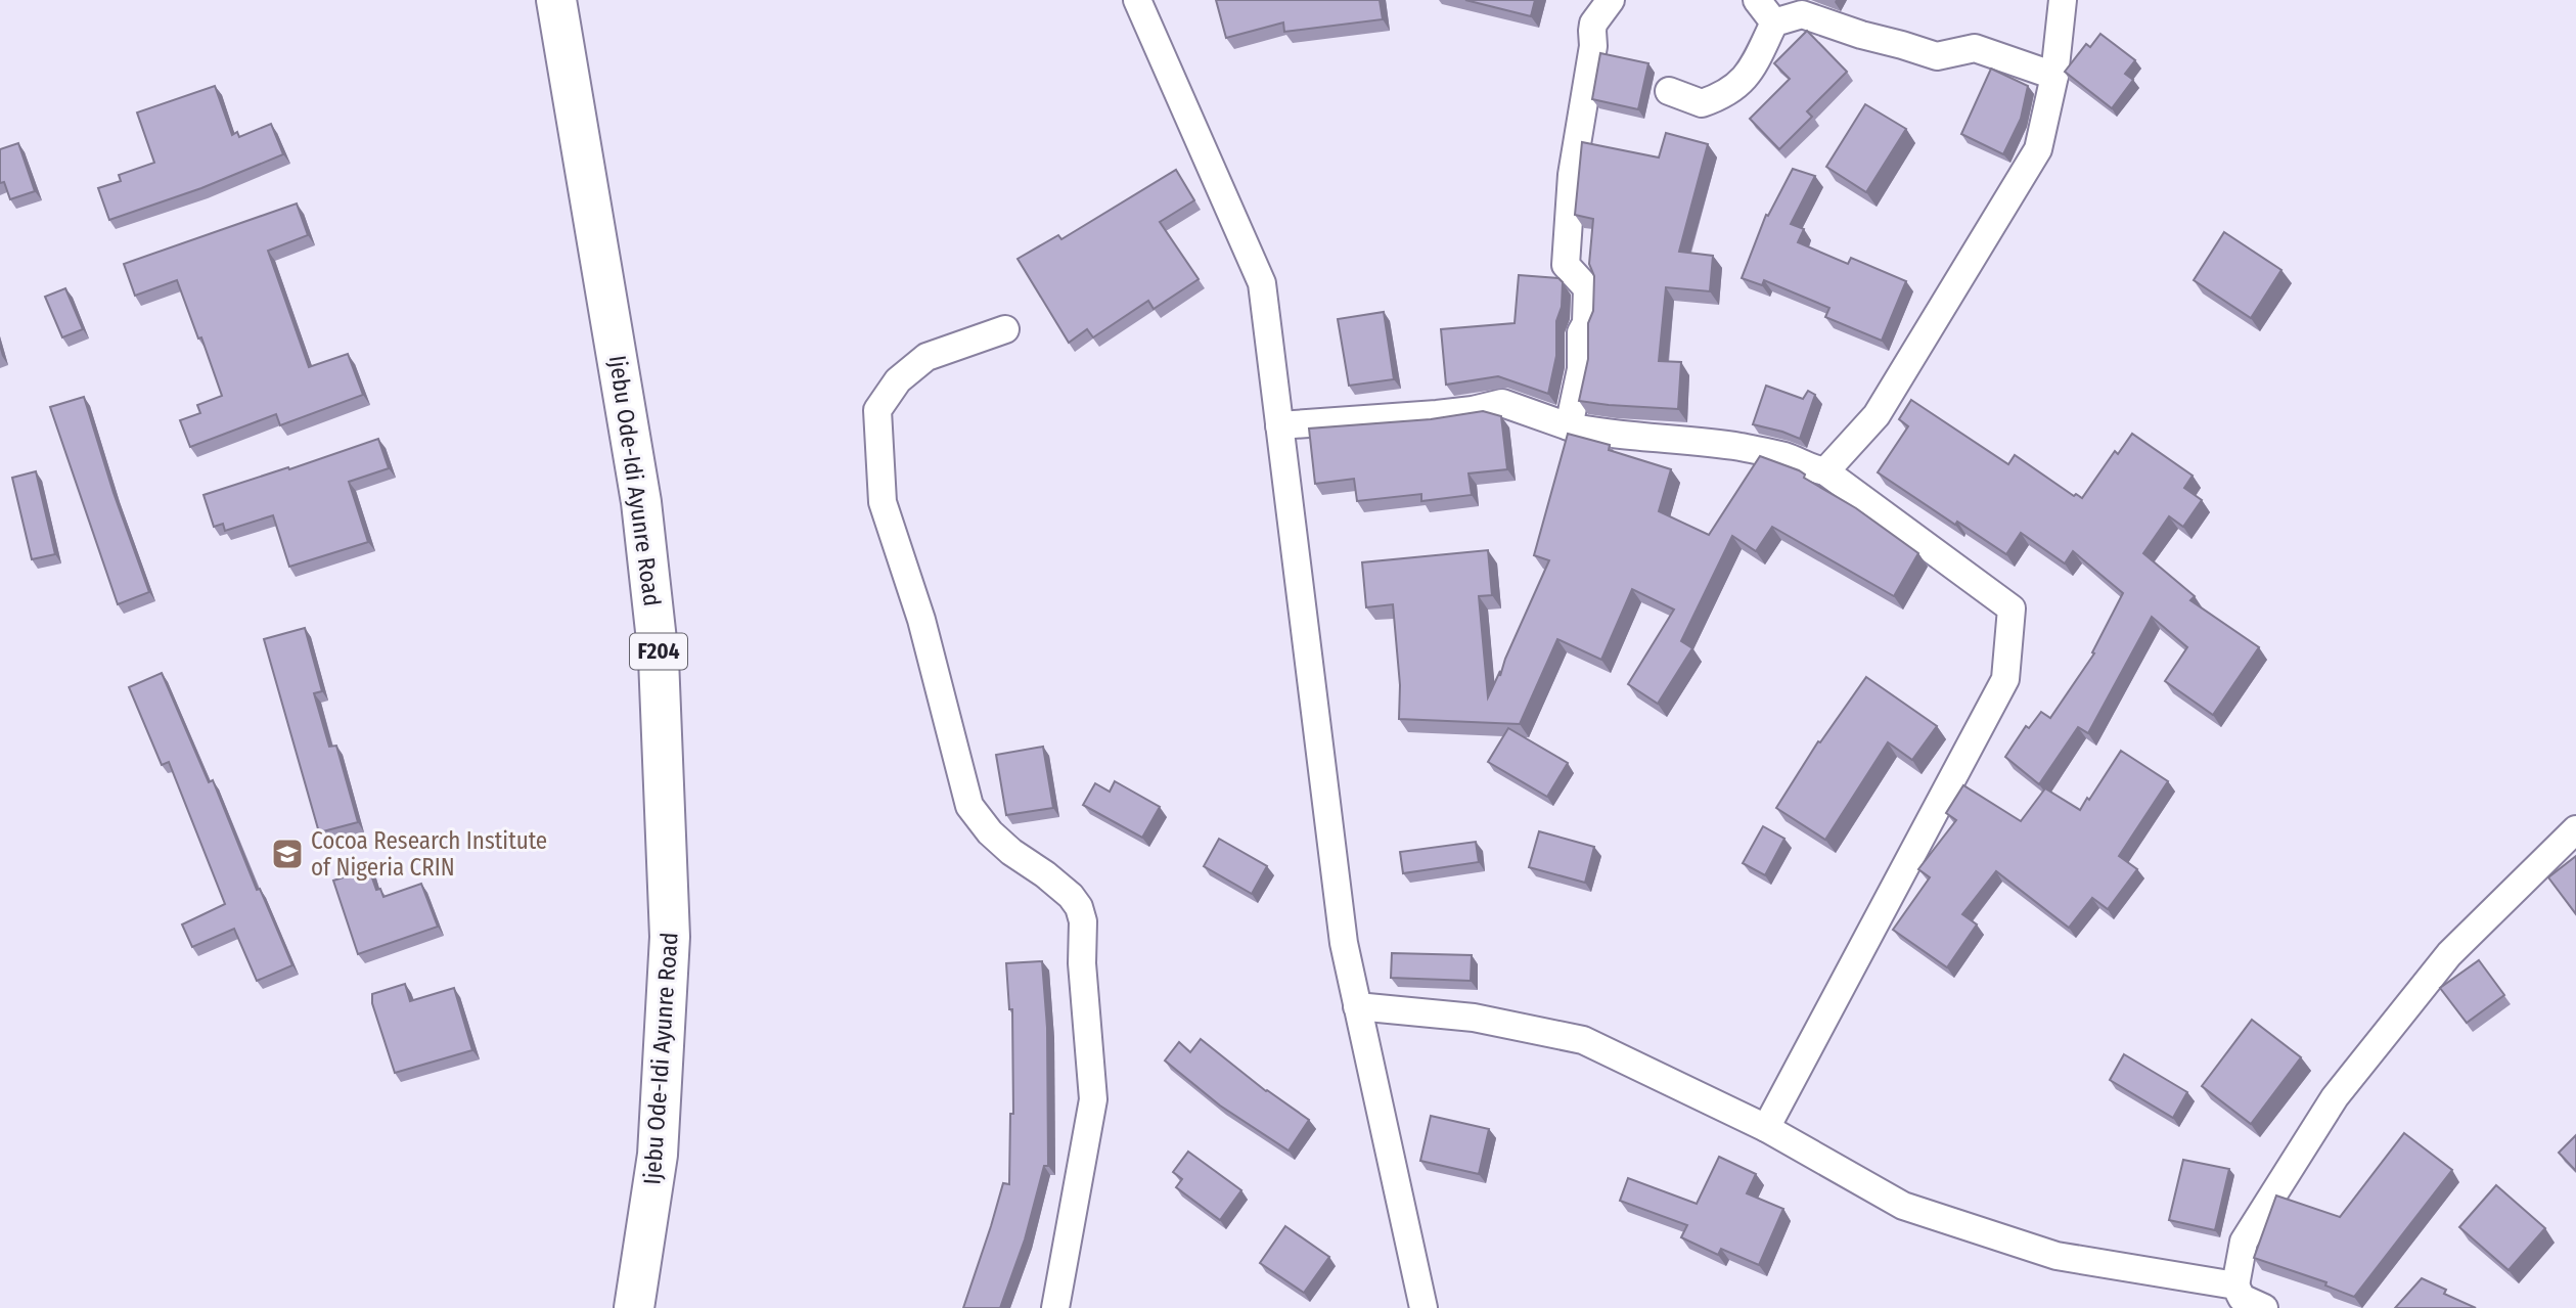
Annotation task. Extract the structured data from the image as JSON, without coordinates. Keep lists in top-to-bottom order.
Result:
{
  "streets": {
    "main road": ["Ijebu Ode-Idi Ayunre Road", "F204"]
  },
  "places": {
    "school or university": ["Cocoa Research Institute of Nigeria CRIN"]
  }
}
